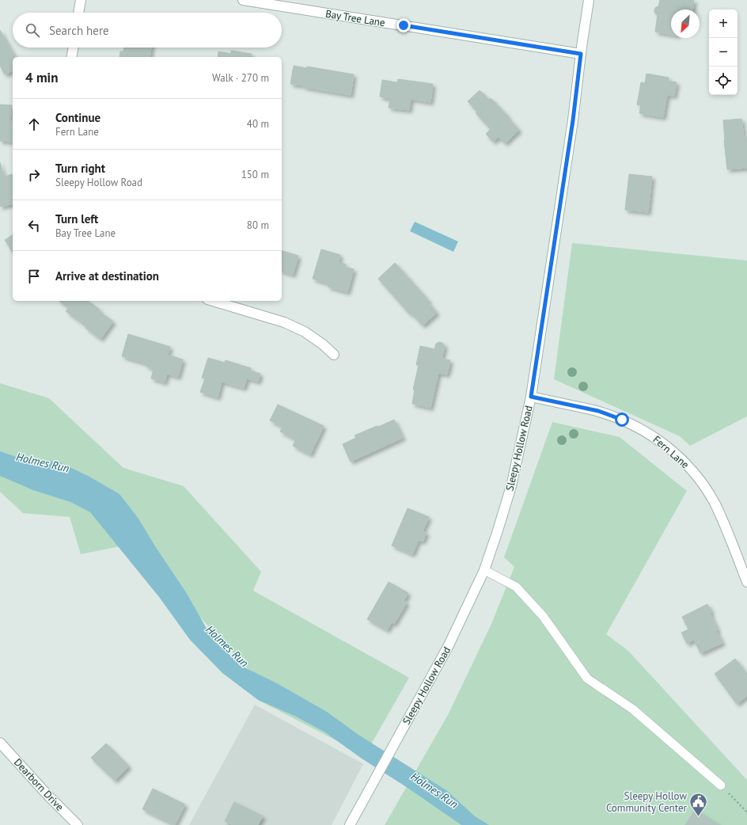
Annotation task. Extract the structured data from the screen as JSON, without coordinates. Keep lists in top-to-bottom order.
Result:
{
  "streets": {
    "street": [
      "Bay Tree Lane",
      "Sleepy Hollow Road",
      "Fern Lane",
      "Dearborn Drive"
    ]
  },
  "crossings": [
    ["Bay Tree Lane", "Sleepy Hollow Road"],
    ["Sleepy Hollow Road", "Fern Lane"]
  ],
  "water": ["Holmes Run"],
  "places": {
    "public building": ["Sleepy Hollow Community Center"]
  },
  "north": "bottom left",
  "page": {
    "map_buttons": ["+", "−"],
    "search": "Search here",
    "heading": ["4 min", "Walk · 270 m"],
    "list": [
      ["Continue", "Fern Lane", "40 m"],
      ["Turn right", "Sleepy Hollow Road", "150 m"],
      ["Turn left", "Bay Tree Lane", "80 m"],
      "Arrive at destination"
    ]
  }
}
